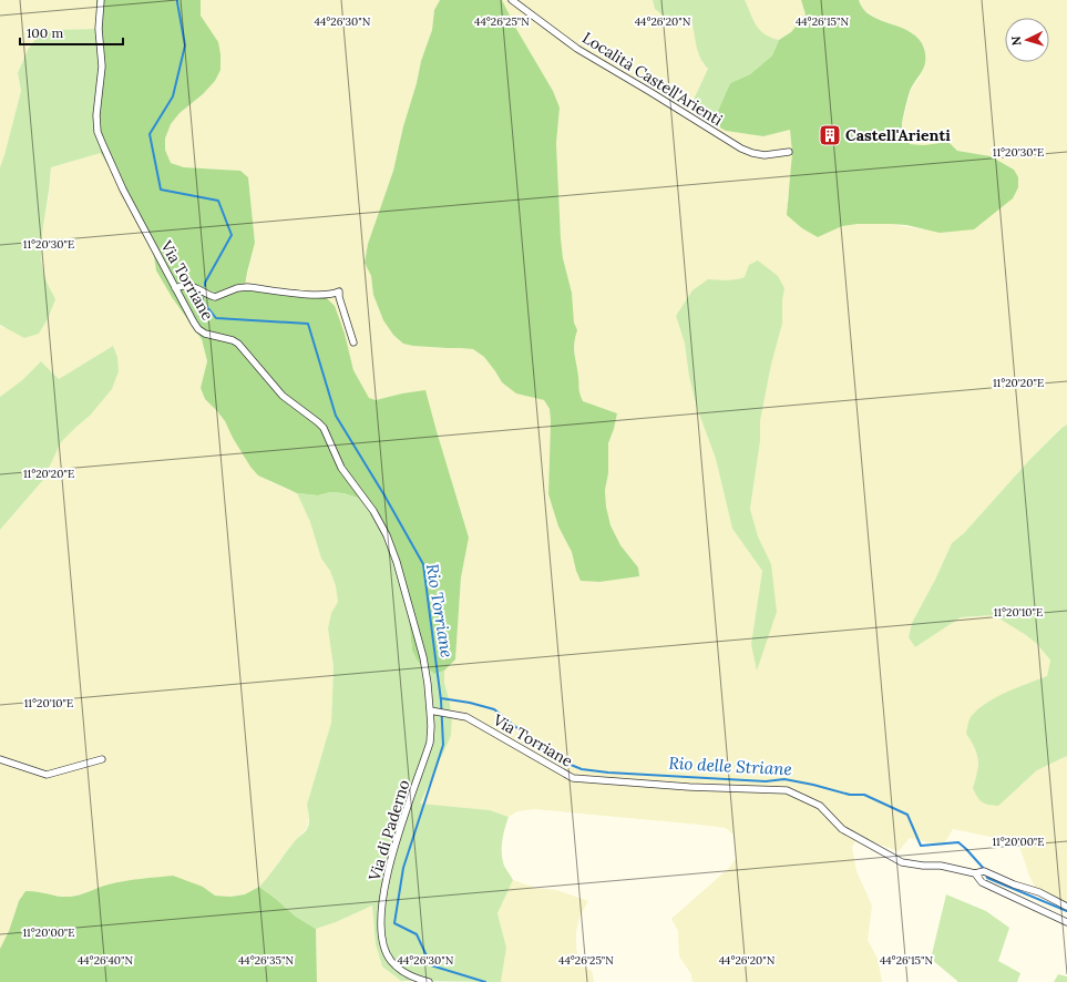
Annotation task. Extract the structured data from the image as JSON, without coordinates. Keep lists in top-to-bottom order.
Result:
{
  "streets": {
    "street": ["Località Castell'Arienti", "Via Torriane", "Via di Paderno"]
  },
  "crossings": [
    ["Via Torriane", "Via di Paderno"]
  ],
  "water": ["Rio Torriane", "Rio delle Striane"],
  "places": {
    "building": ["Castell'Arienti"]
  },
  "scale_bar": "100 m",
  "north": "left",
  "coordinates": [
    "44°26'30\"N",
    "44°26'25\"N",
    "44°26'20\"N",
    "44°26'15\"N",
    "11°20'30\"E",
    "11°20'20\"E",
    "11°20'10\"E",
    "11°20'00\"E",
    "44°26'40\"N",
    "44°26'35\"N"
  ]
}
